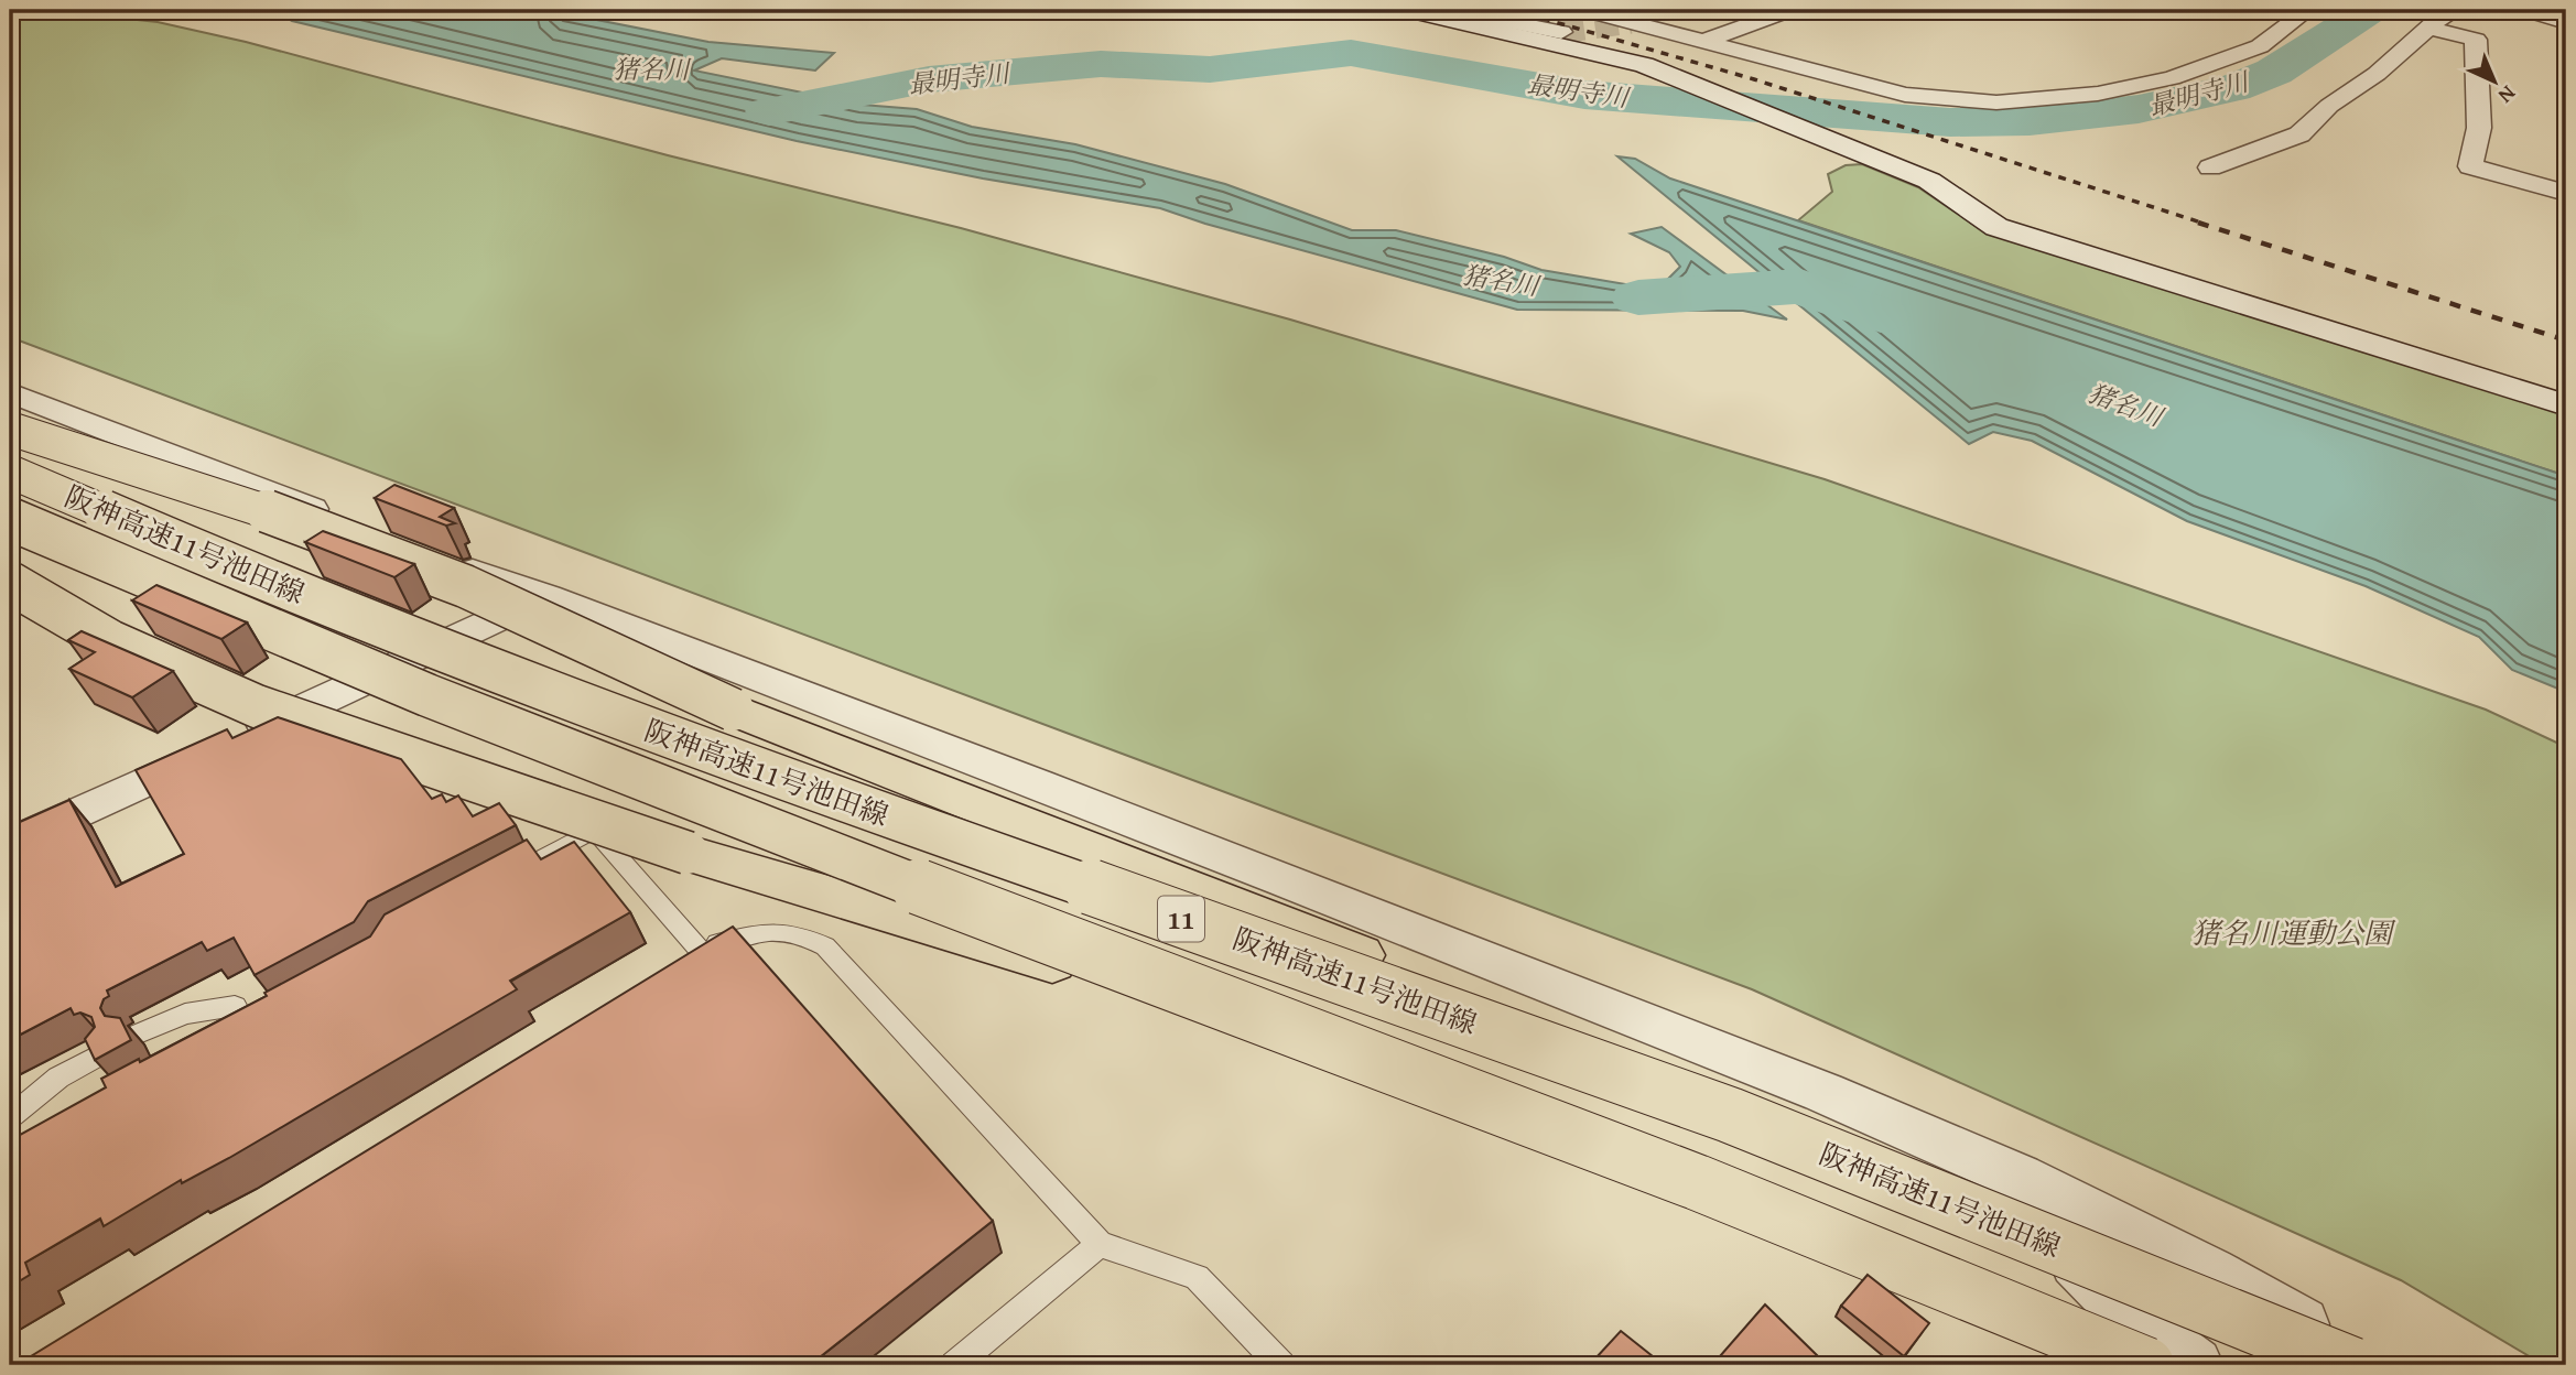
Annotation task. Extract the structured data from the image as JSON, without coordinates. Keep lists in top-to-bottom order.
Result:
{
  "streets": {
    "highway": ["阪神高速11号池田線", "11"]
  },
  "water": ["猪名川", "最明寺川"],
  "parks": ["猪名川運動公園"],
  "north": "bottom right"
}
